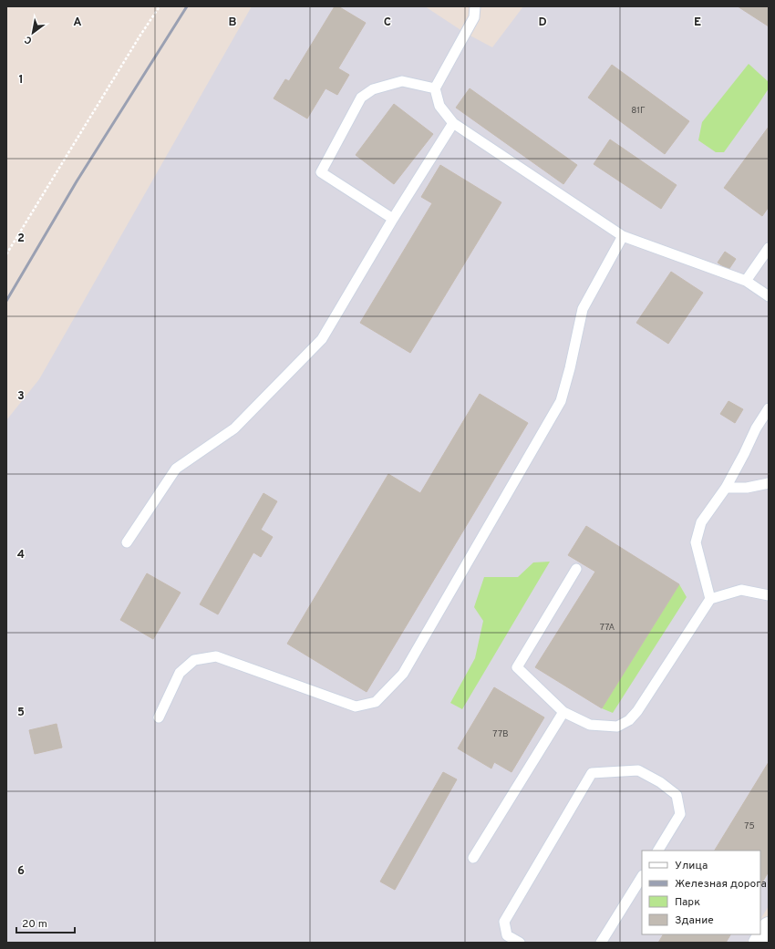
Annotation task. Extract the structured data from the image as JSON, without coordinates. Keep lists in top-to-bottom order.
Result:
{
  "house_numbers": [
    "81Г",
    "77А",
    "77В",
    "75"
  ],
  "legend": [
    "Улица",
    "Железная дорога",
    "Парк",
    "Здание"
  ],
  "scale_bar": "20 m",
  "north": "bottom left",
  "grid": {
    "columns": [
      "A",
      "B",
      "C",
      "D",
      "E"
    ],
    "rows": [
      "1",
      "2",
      "3",
      "4",
      "5",
      "6"
    ]
  }
}
